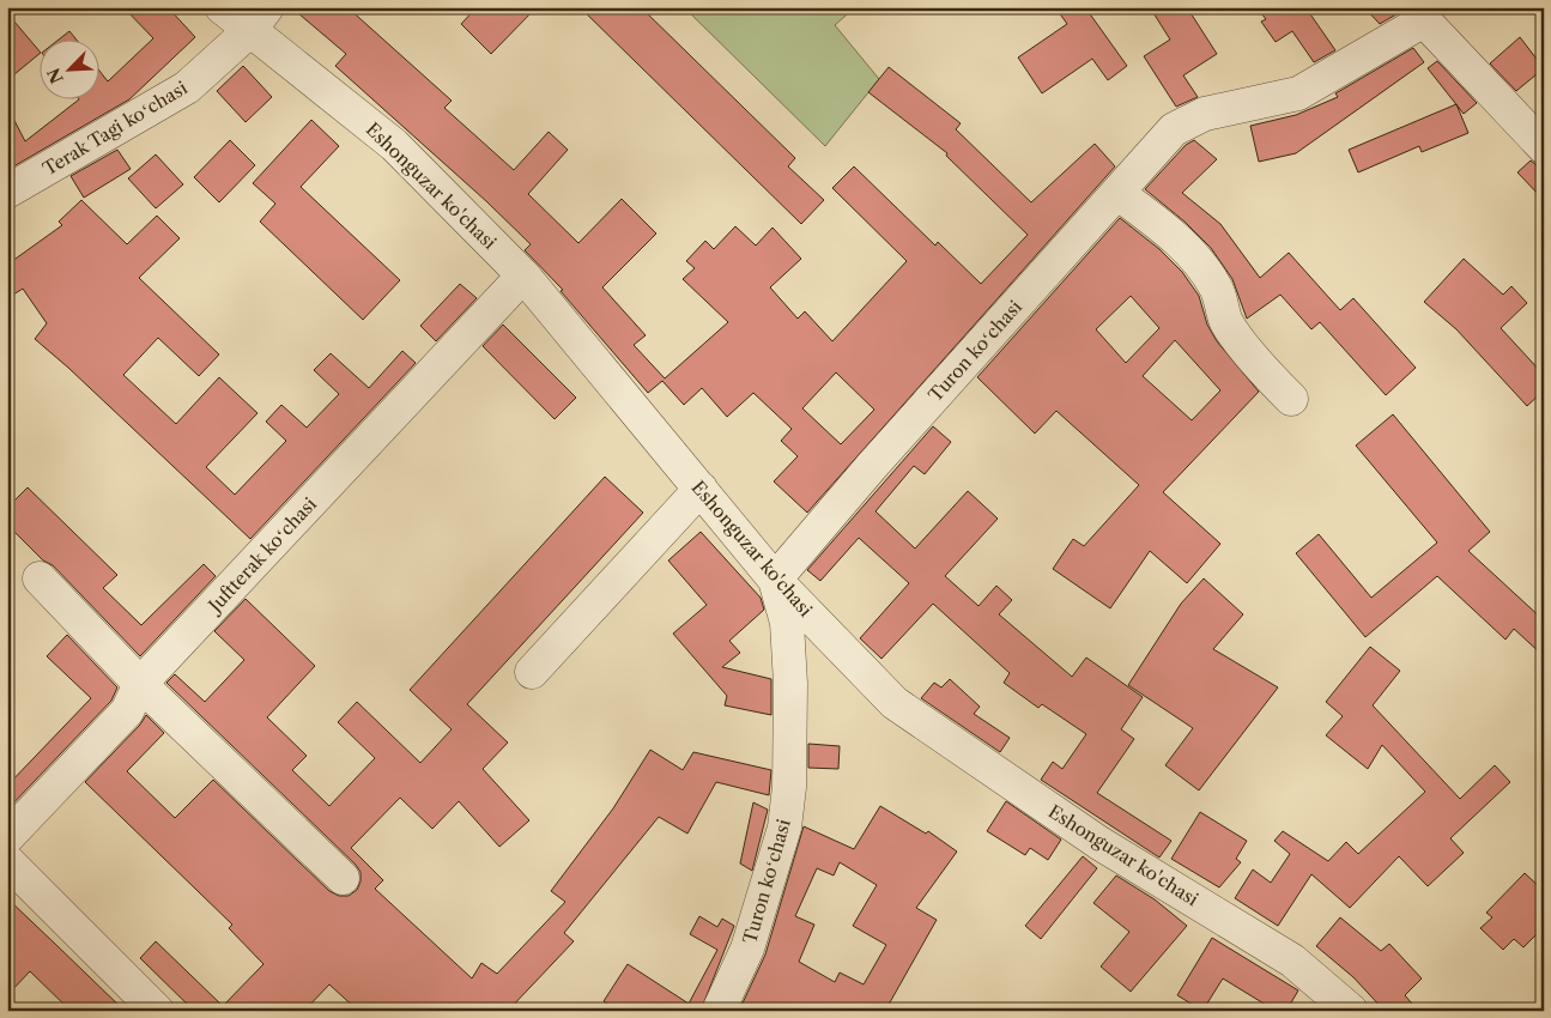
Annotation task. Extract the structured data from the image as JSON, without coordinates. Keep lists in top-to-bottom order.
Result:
{
  "streets": {
    "street": [
      "Terak Tagi koʻchasi",
      "Eshonguzar ko'chasi",
      "Turon koʻchasi",
      "Juftterak koʻchasi"
    ]
  },
  "crossings": [
    ["Terak Tagi koʻchasi", "Eshonguzar ko'chasi"],
    ["Eshonguzar ko'chasi", "Turon koʻchasi"],
    ["Eshonguzar ko'chasi", "Juftterak koʻchasi"]
  ],
  "north": "bottom left"
}
